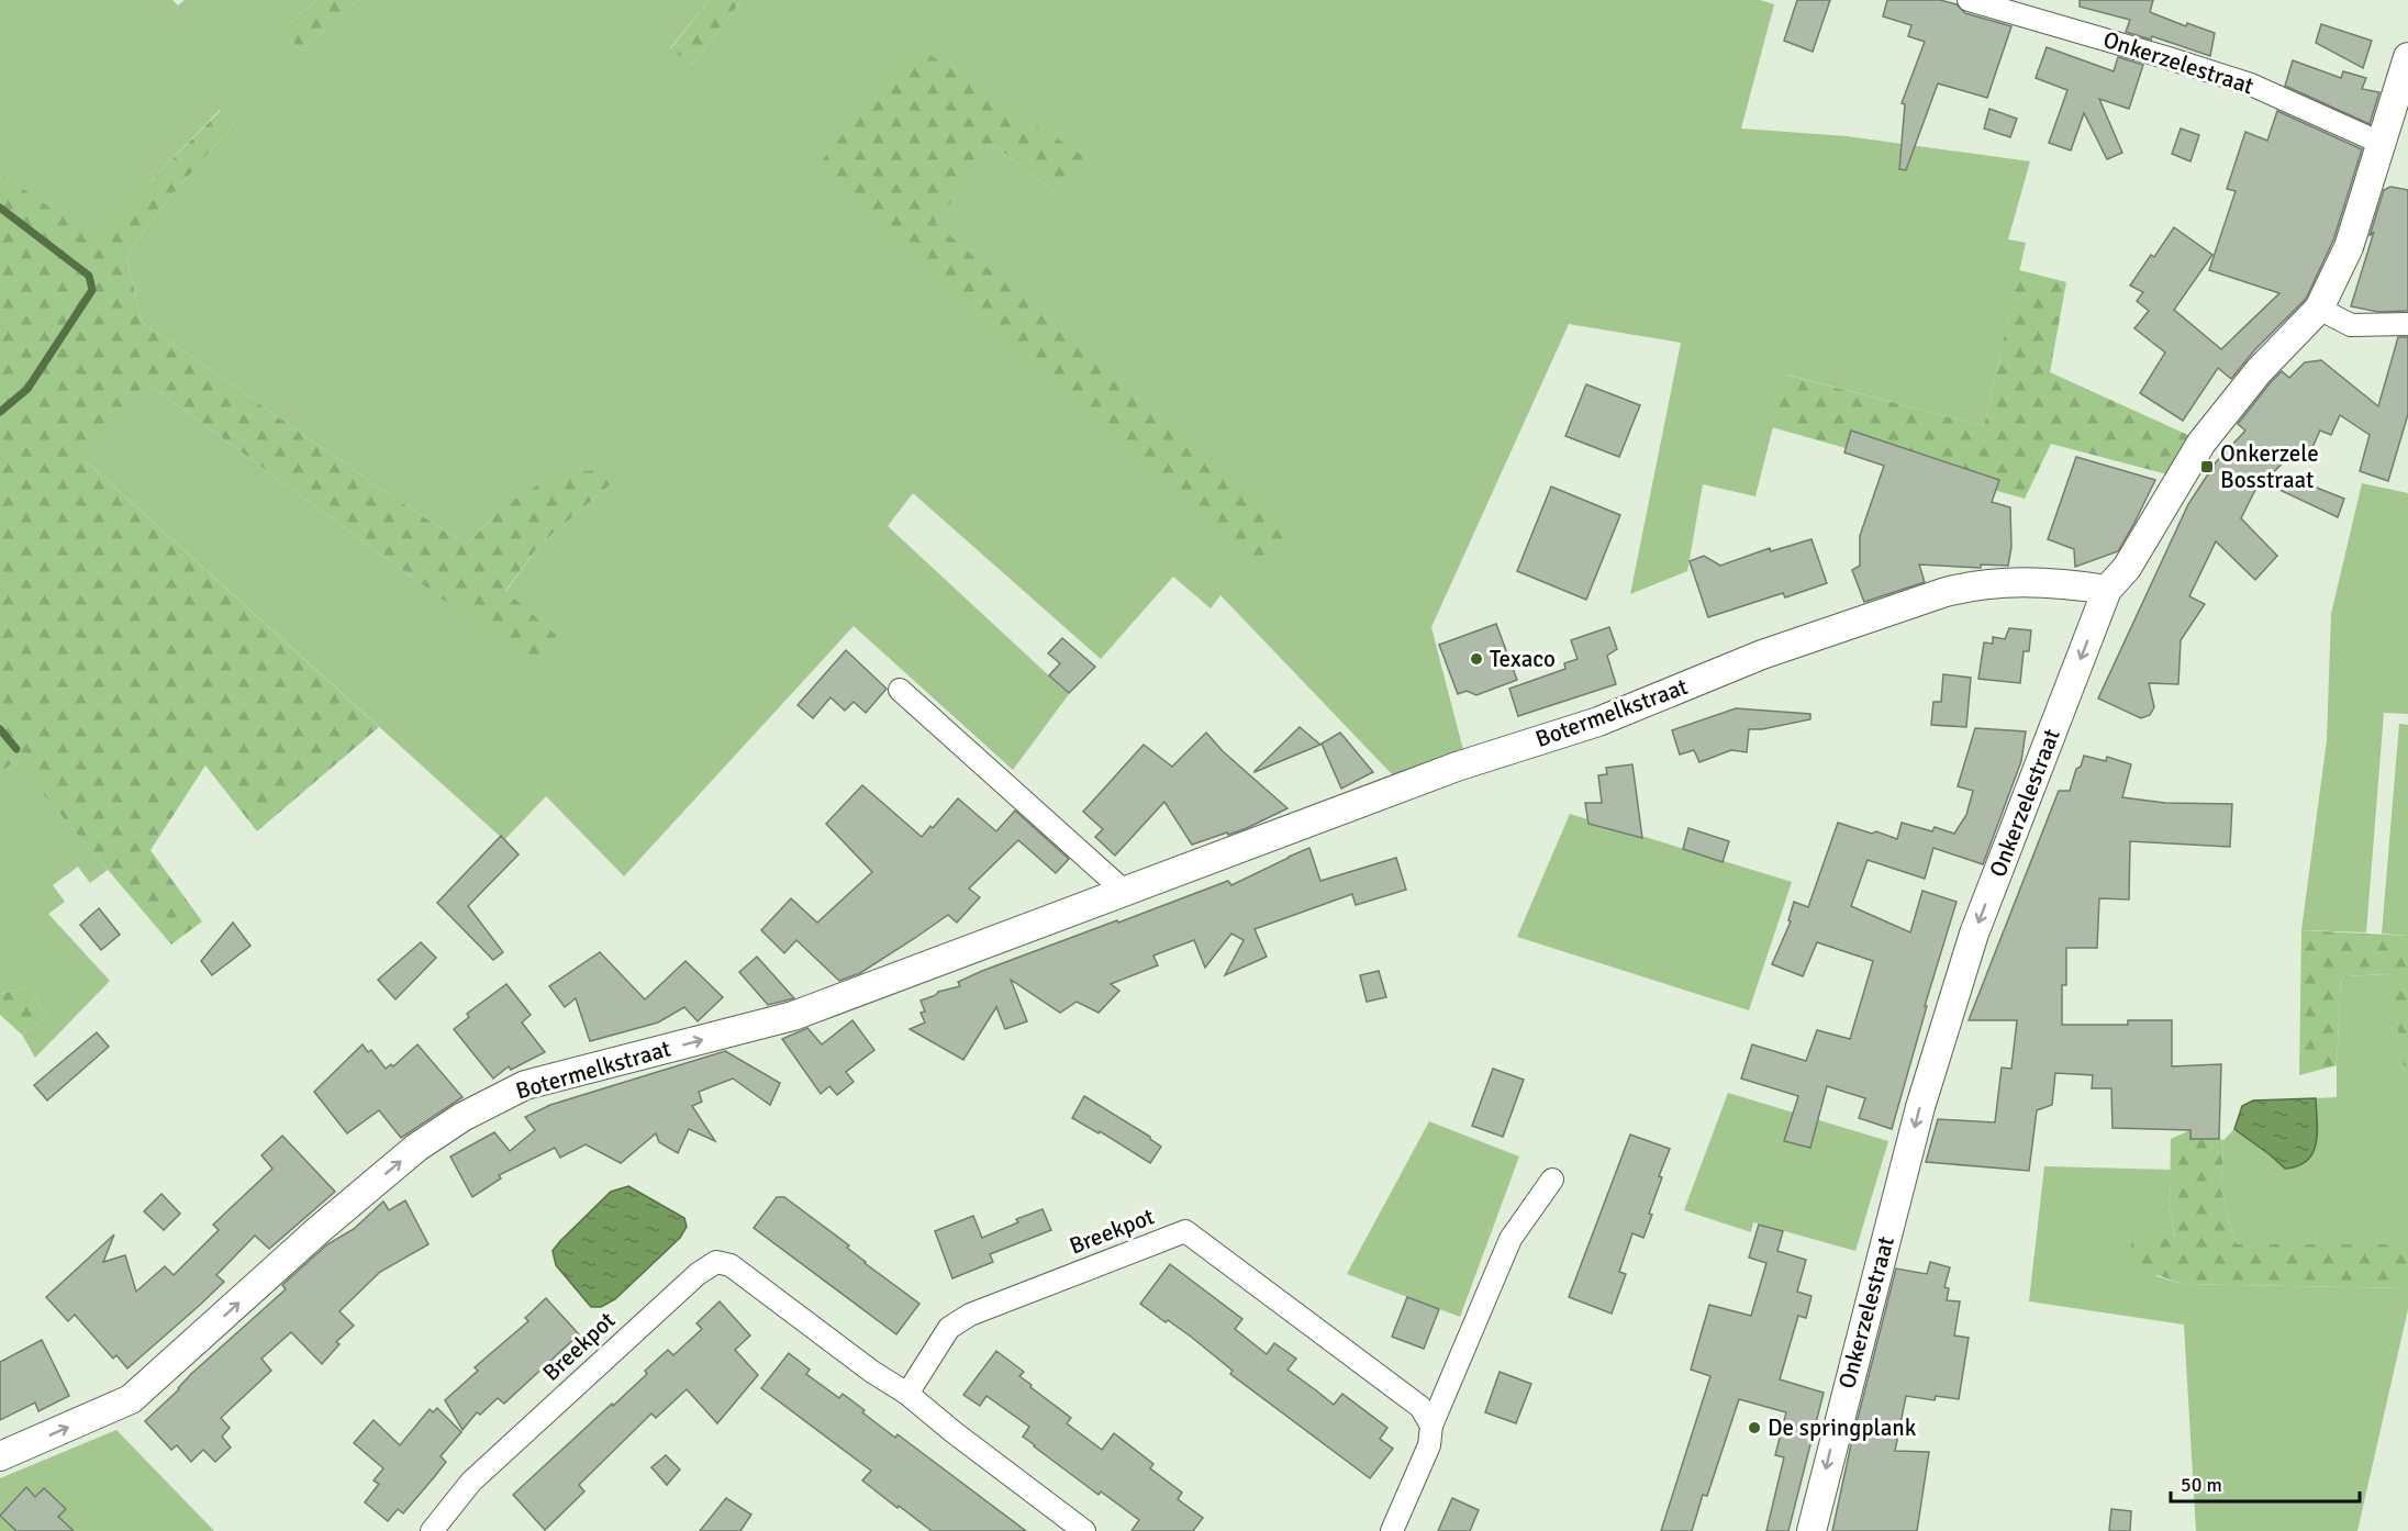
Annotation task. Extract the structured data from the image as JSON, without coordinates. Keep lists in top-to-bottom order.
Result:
{
  "streets": {
    "street": ["Onkerzelestraat", "Botermelkstraat", "Breekpot"]
  },
  "crossings": [
    ["Onkerzelestraat", "Botermelkstraat"]
  ],
  "one_way": ["Onkerzelestraat", "Botermelkstraat"],
  "places": {
    "transit": ["Onkerzele Bosstraat"],
    "other": ["Texaco", "De springplank"]
  },
  "scale_bar": "50 m"
}
